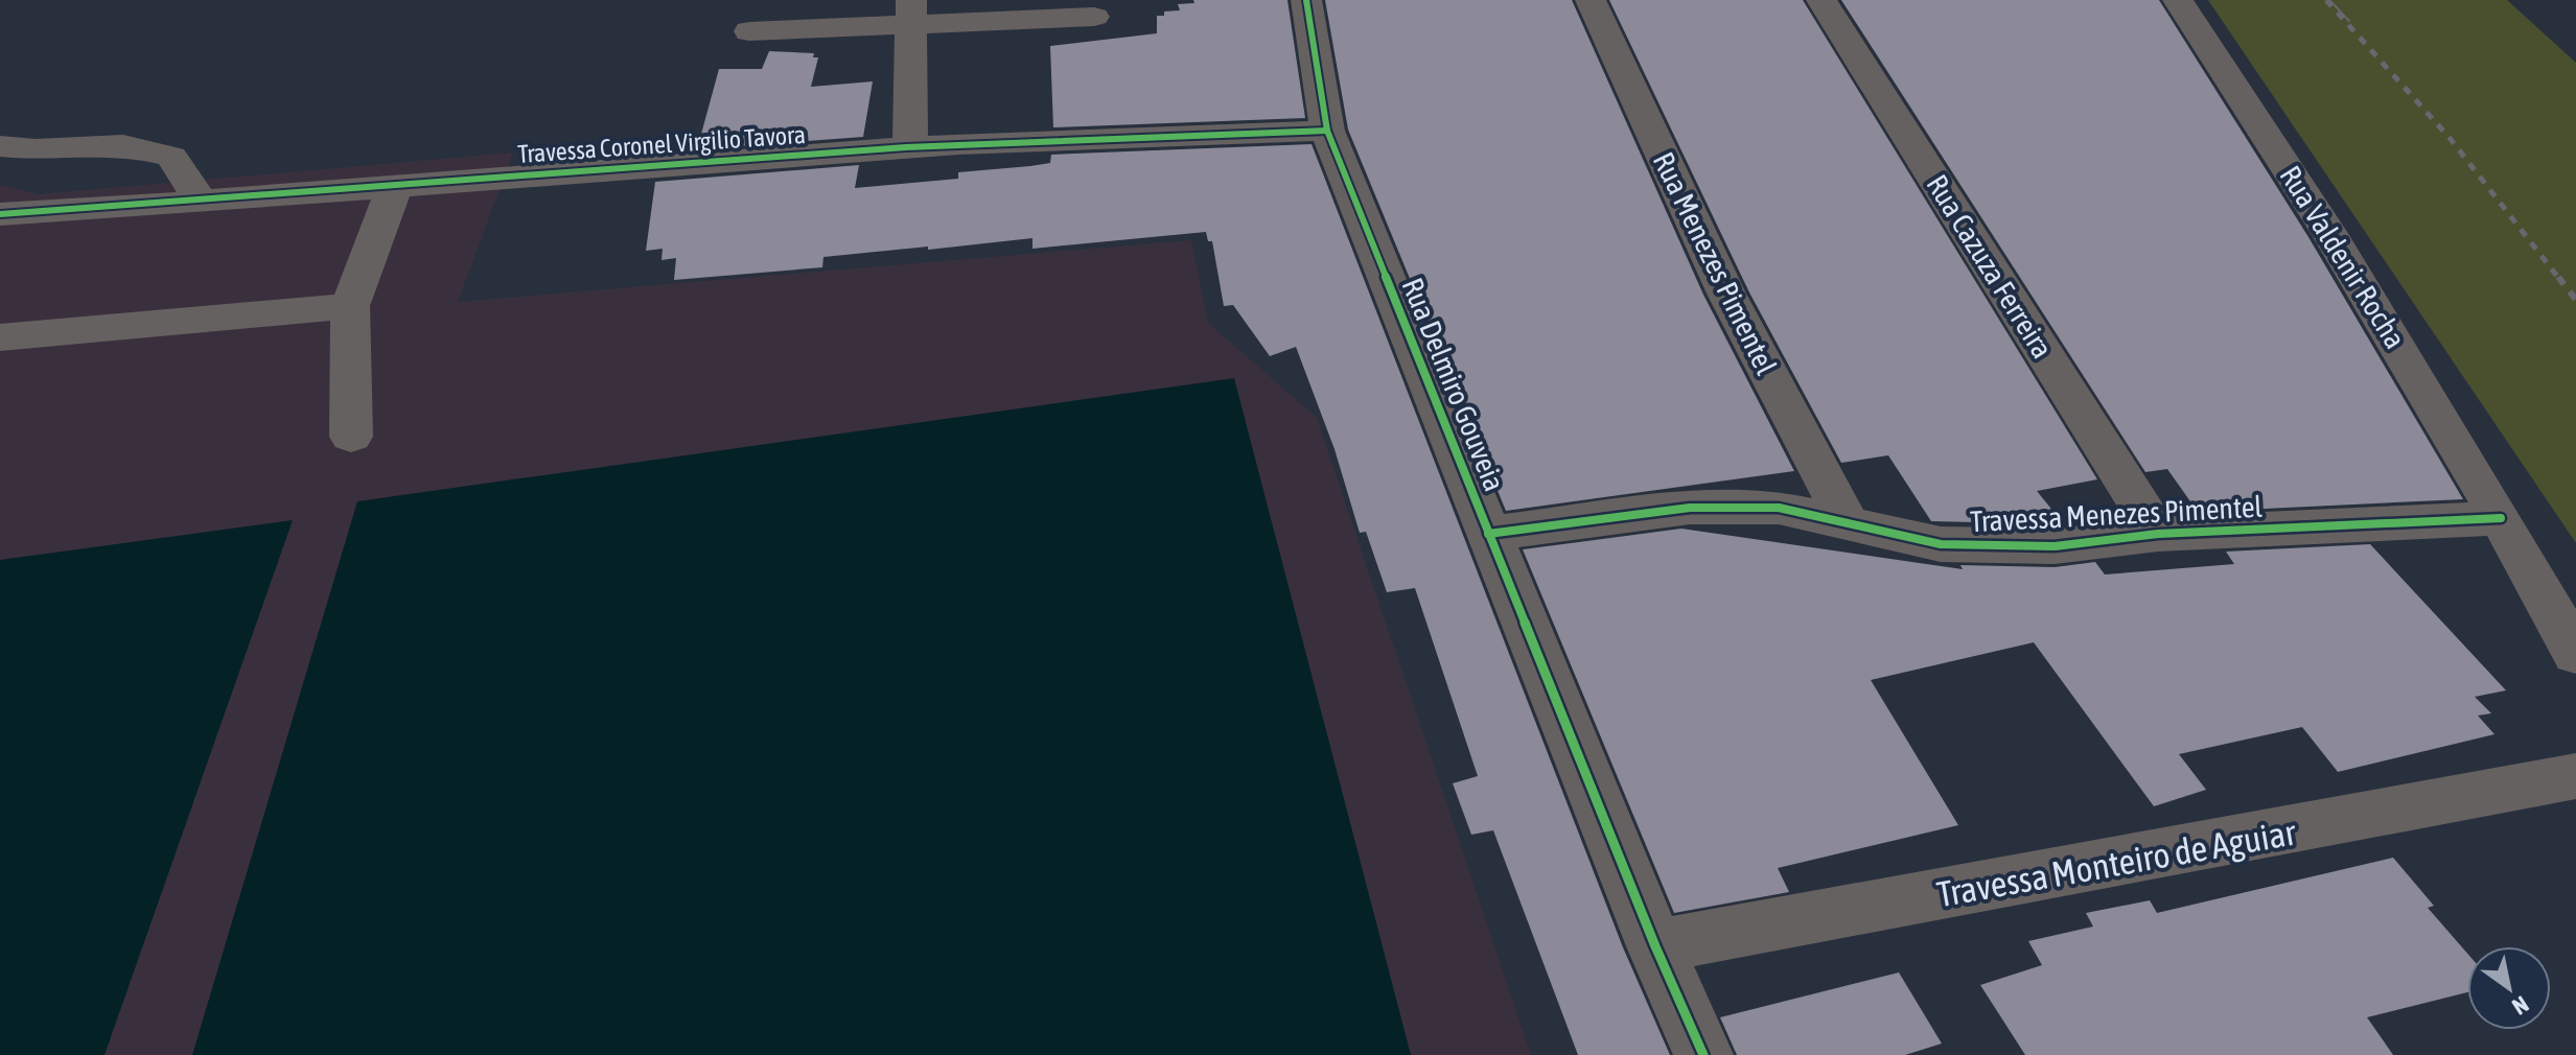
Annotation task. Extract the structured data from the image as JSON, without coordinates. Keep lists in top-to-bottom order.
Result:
{
  "streets": {
    "street": [
      "Travessa Coronel Virgilio Tavora",
      "Rua Valdenir Rocha",
      "Rua Menezes Pimentel",
      "Rua Cazuza Ferreira",
      "Rua Delmiro Gouveia",
      "Travessa Menezes Pimentel",
      "Travessa Monteiro de Aguiar"
    ]
  },
  "crossings": [
    ["Travessa Coronel Virgilio Tavora", "Rua Delmiro Gouveia"],
    ["Rua Valdenir Rocha", "Travessa Menezes Pimentel"],
    ["Rua Menezes Pimentel", "Travessa Menezes Pimentel"],
    ["Rua Cazuza Ferreira", "Travessa Menezes Pimentel"],
    ["Rua Delmiro Gouveia", "Travessa Menezes Pimentel"],
    ["Rua Delmiro Gouveia", "Travessa Monteiro de Aguiar"]
  ],
  "north": "bottom right"
}
